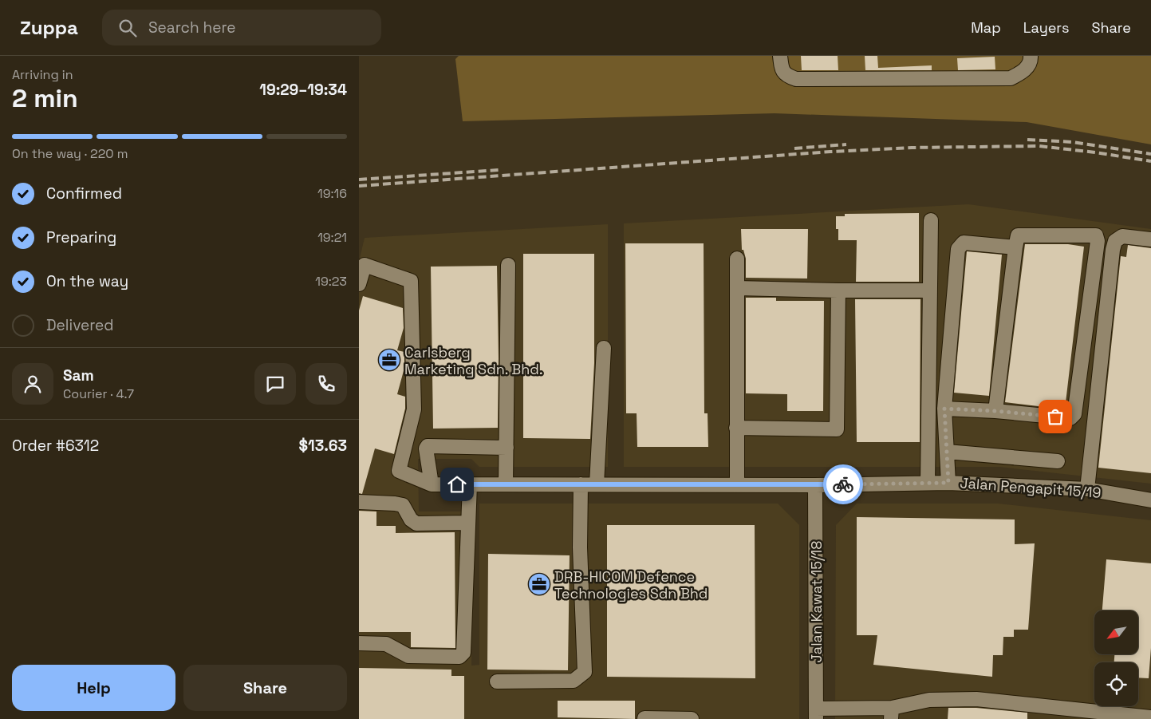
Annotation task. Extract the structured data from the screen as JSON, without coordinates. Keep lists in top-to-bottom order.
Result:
{
  "streets": {
    "street": ["Jalan Pengapit 15/19", "Jalan Kawat 15/18"]
  },
  "crossings": [
    ["Jalan Pengapit 15/19", "Jalan Kawat 15/18"]
  ],
  "places": {
    "office": ["Carlsberg Marketing Sdn. Bhd.", "DRB-HICOM Defence Technologies Sdn Bhd"]
  },
  "north": "bottom left",
  "page": {
    "header": "Zuppa",
    "search": "Search here",
    "nav": ["Map", "Layers", "Share"],
    "heading": ["2 min", "Arriving in", "19:29–19:34"],
    "panel": [
      "Sam",
      "Courier · 4.7",
      "Order #6312",
      "$13.63"
    ],
    "bar": "On the way · 220 m",
    "list": [
      ["Confirmed", "19:16"],
      ["Preparing", "19:21"],
      ["On the way", "19:23"],
      "Delivered"
    ],
    "buttons": ["Help", "Share"]
  }
}
